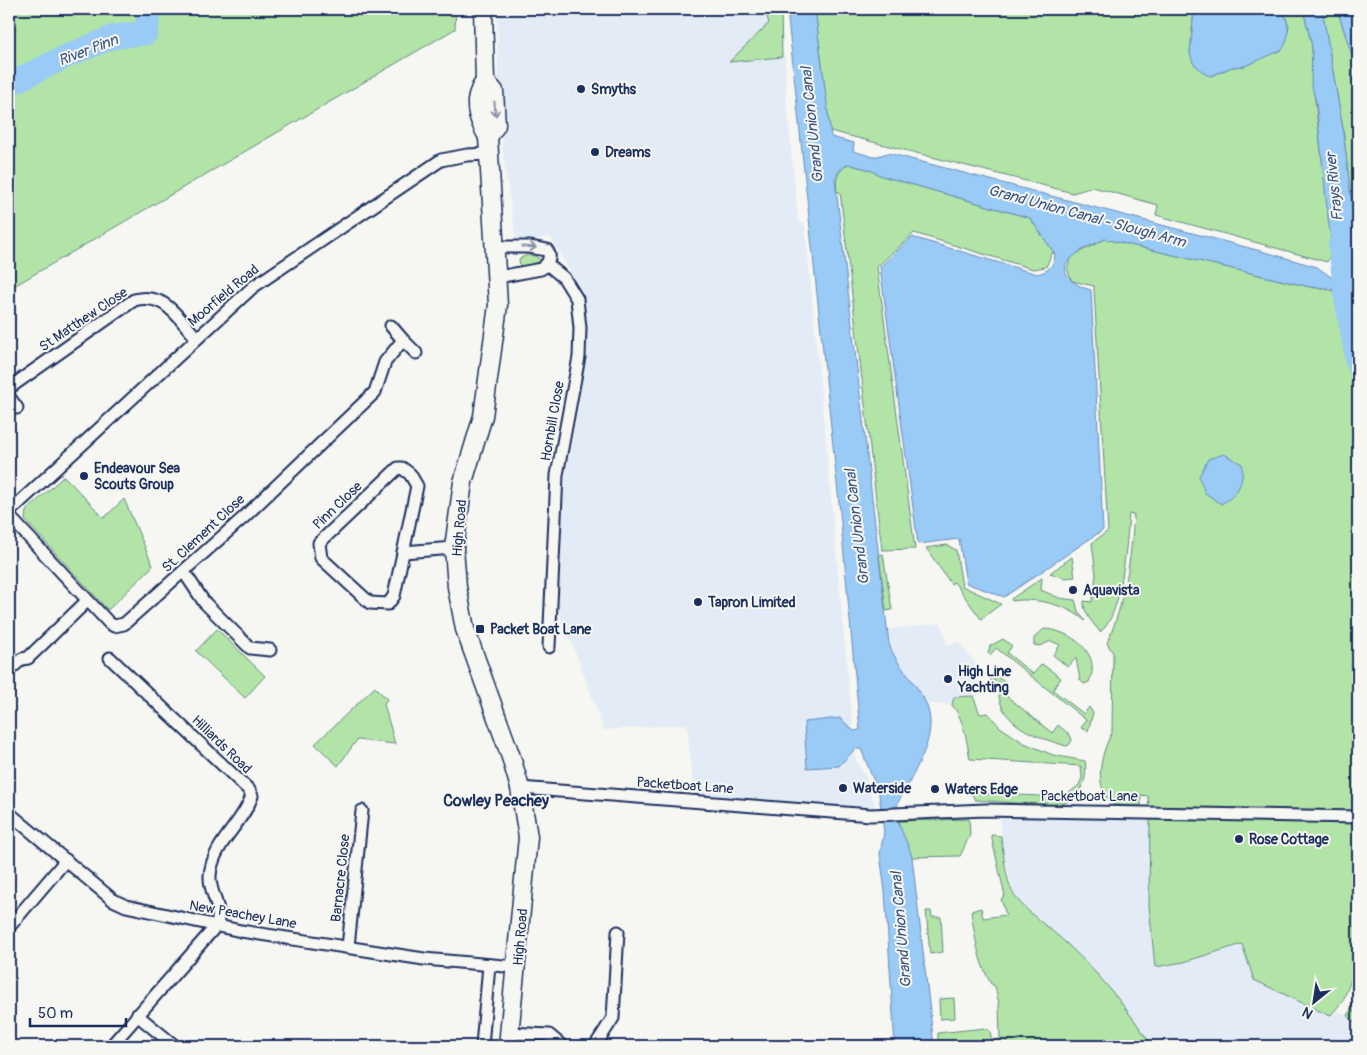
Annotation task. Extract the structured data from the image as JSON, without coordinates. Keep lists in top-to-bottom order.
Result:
{
  "streets": {
    "main road": ["High Road"],
    "street": [
      "Moorfield Road",
      "St Matthew Close",
      "Hornbill Close",
      "Pinn Close",
      "St. Clement Close",
      "Hilliards Road",
      "Packetboat Lane",
      "Barnacre Close",
      "New Peachey Lane"
    ]
  },
  "crossings": [
    ["Moorfield Road", "St Matthew Close"],
    ["Moorfield Road", "High Road"],
    ["Hornbill Close", "High Road"],
    ["High Road", "Packetboat Lane"],
    ["High Road", "New Peachey Lane"],
    ["Hilliards Road", "New Peachey Lane"],
    ["Barnacre Close", "New Peachey Lane"]
  ],
  "districts": ["Cowley Peachey"],
  "water": [
    "River Pinn",
    "Grand Union Canal",
    "Frays River",
    "Grand Union Canal - Slough Arm"
  ],
  "places": {
    "other": [
      "Smyths",
      "Dreams",
      "Endeavour Sea Scouts Group",
      "Aquavista",
      "Tapron Limited",
      "High Line Yachting",
      "Waterside",
      "Waters Edge",
      "Rose Cottage"
    ],
    "transit": ["Packet Boat Lane"]
  },
  "scale_bar": "50 m",
  "north": "bottom left"
}
